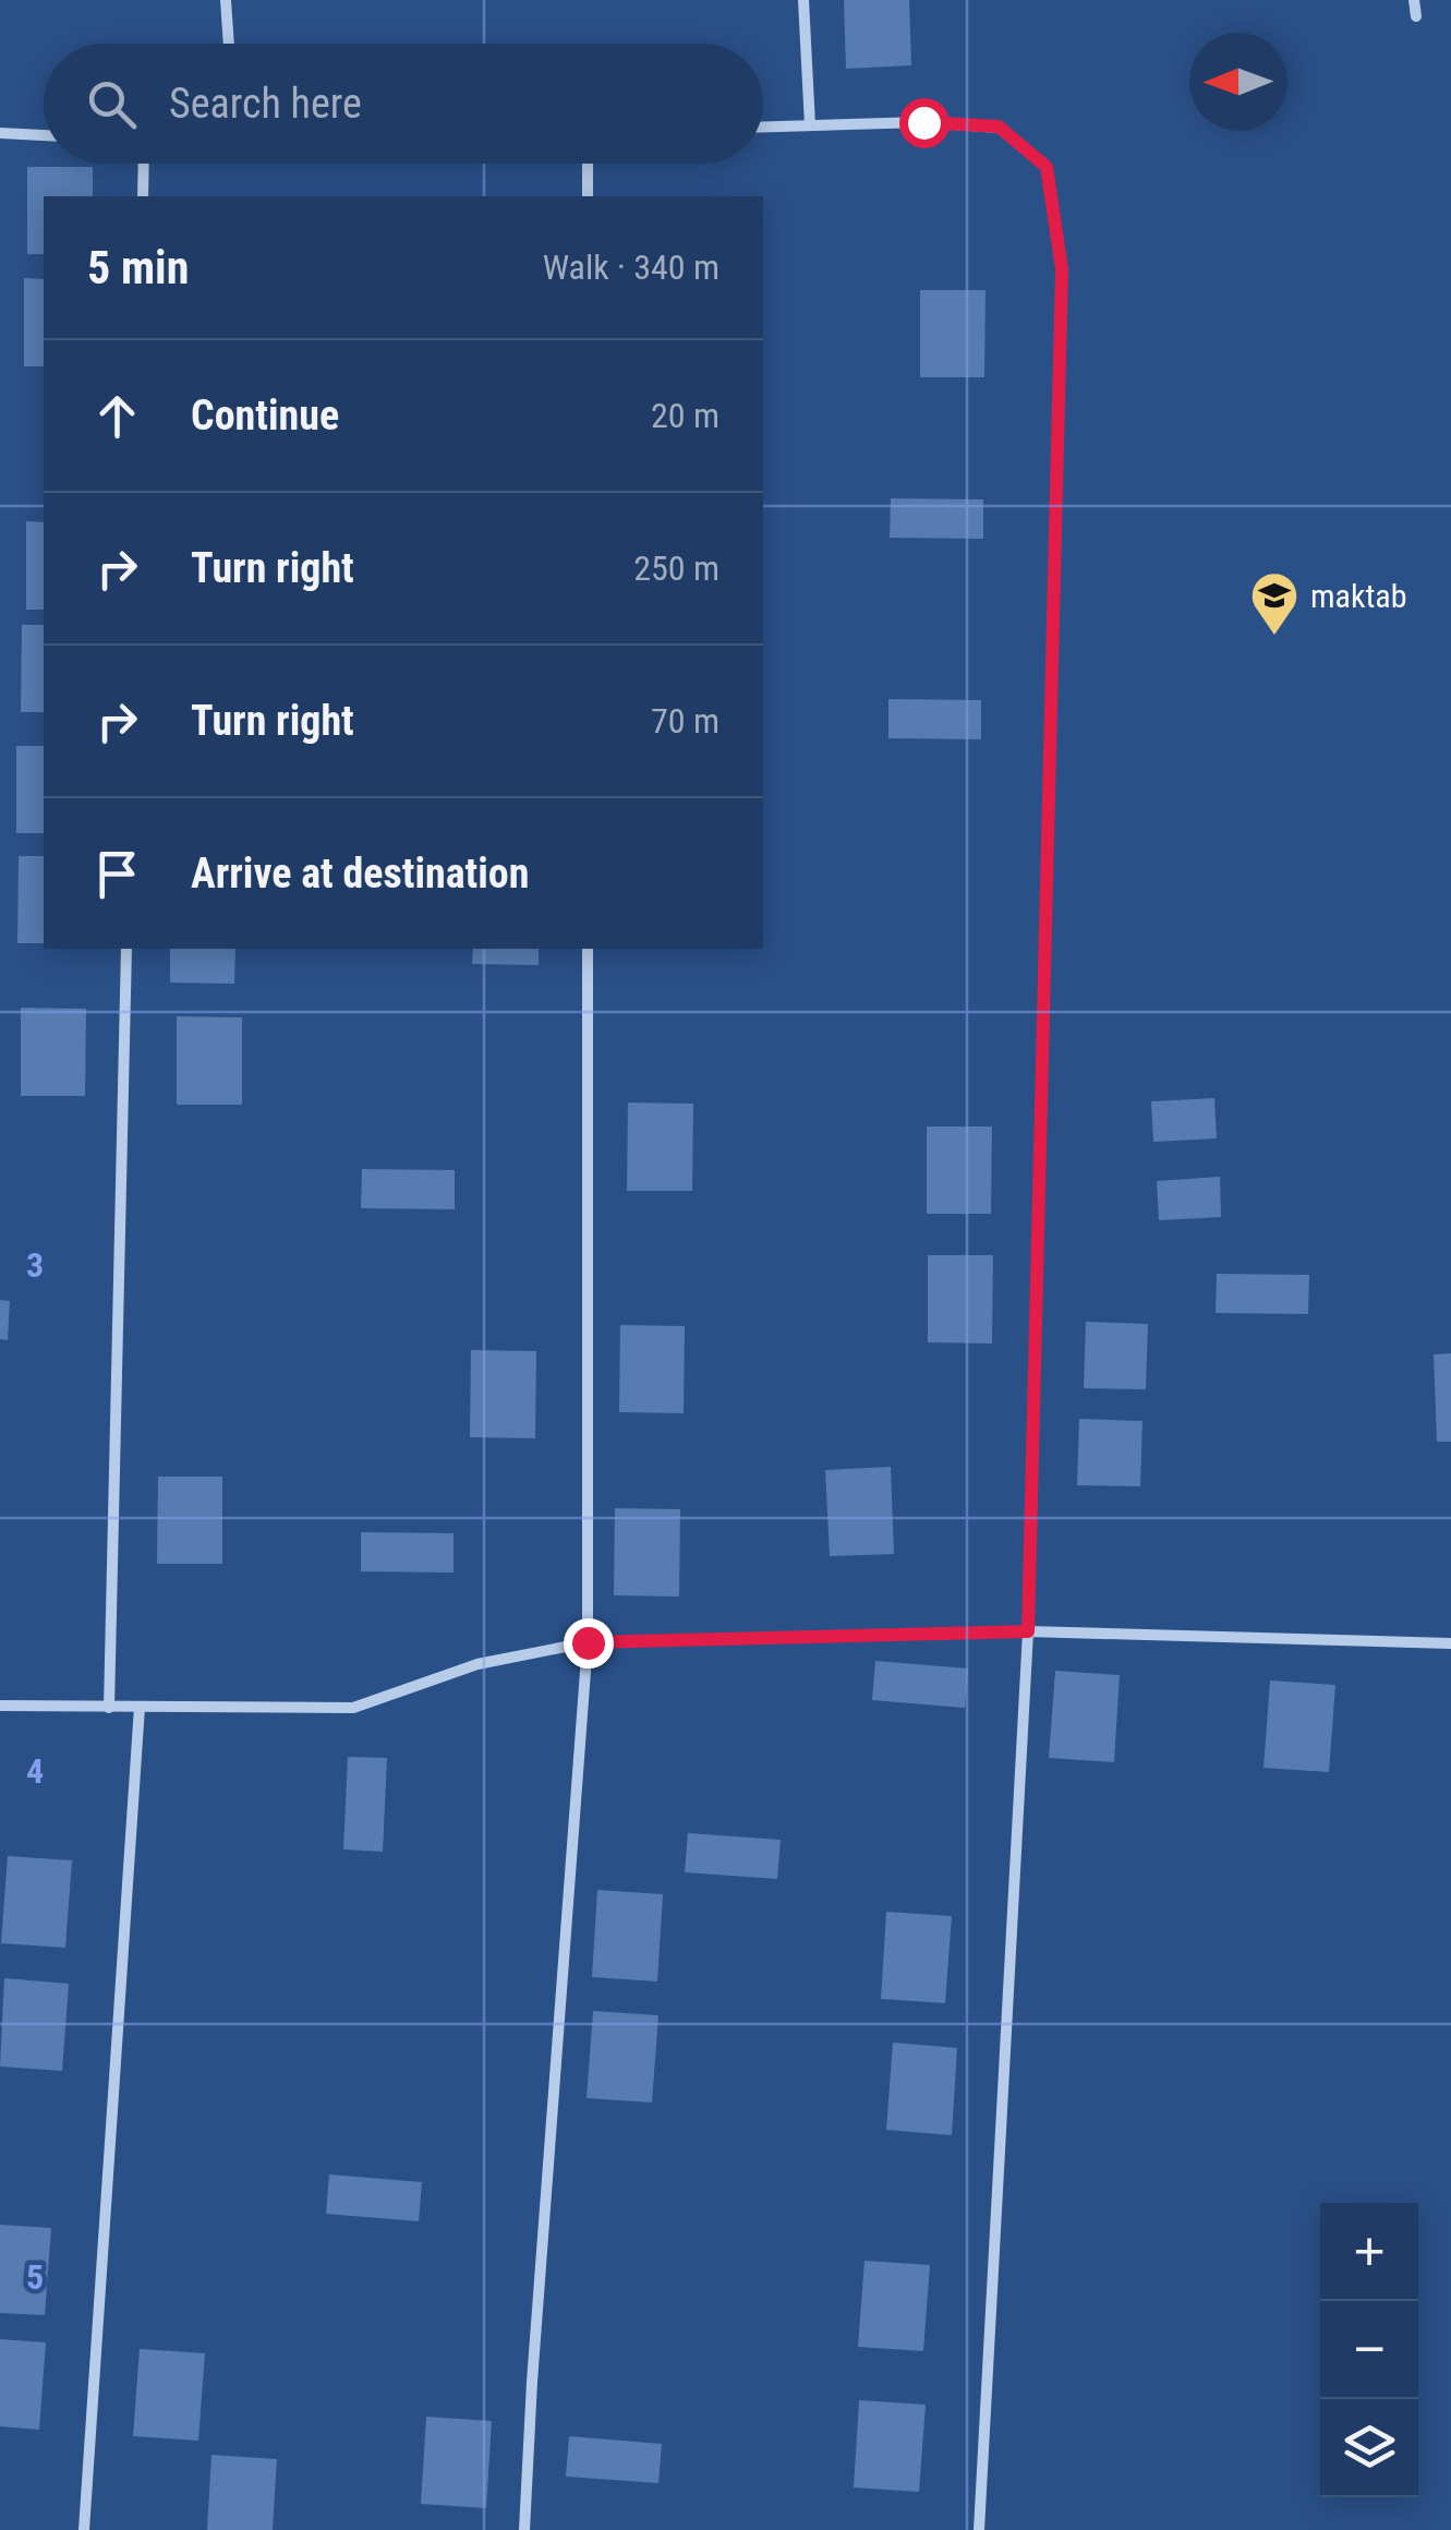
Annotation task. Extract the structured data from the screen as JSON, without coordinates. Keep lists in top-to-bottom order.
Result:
{
  "places": {
    "school or university": ["maktab"]
  },
  "north": "left",
  "page": {
    "search": "Search here",
    "heading": ["5 min", "Walk · 340 m"],
    "list": [
      ["Continue", "20 m"],
      ["Turn right", "250 m"],
      ["Turn right", "70 m"],
      "Arrive at destination"
    ],
    "map_buttons": ["+", "−"]
  },
  "grid": {
    "rows": ["3", "4", "5"]
  }
}
